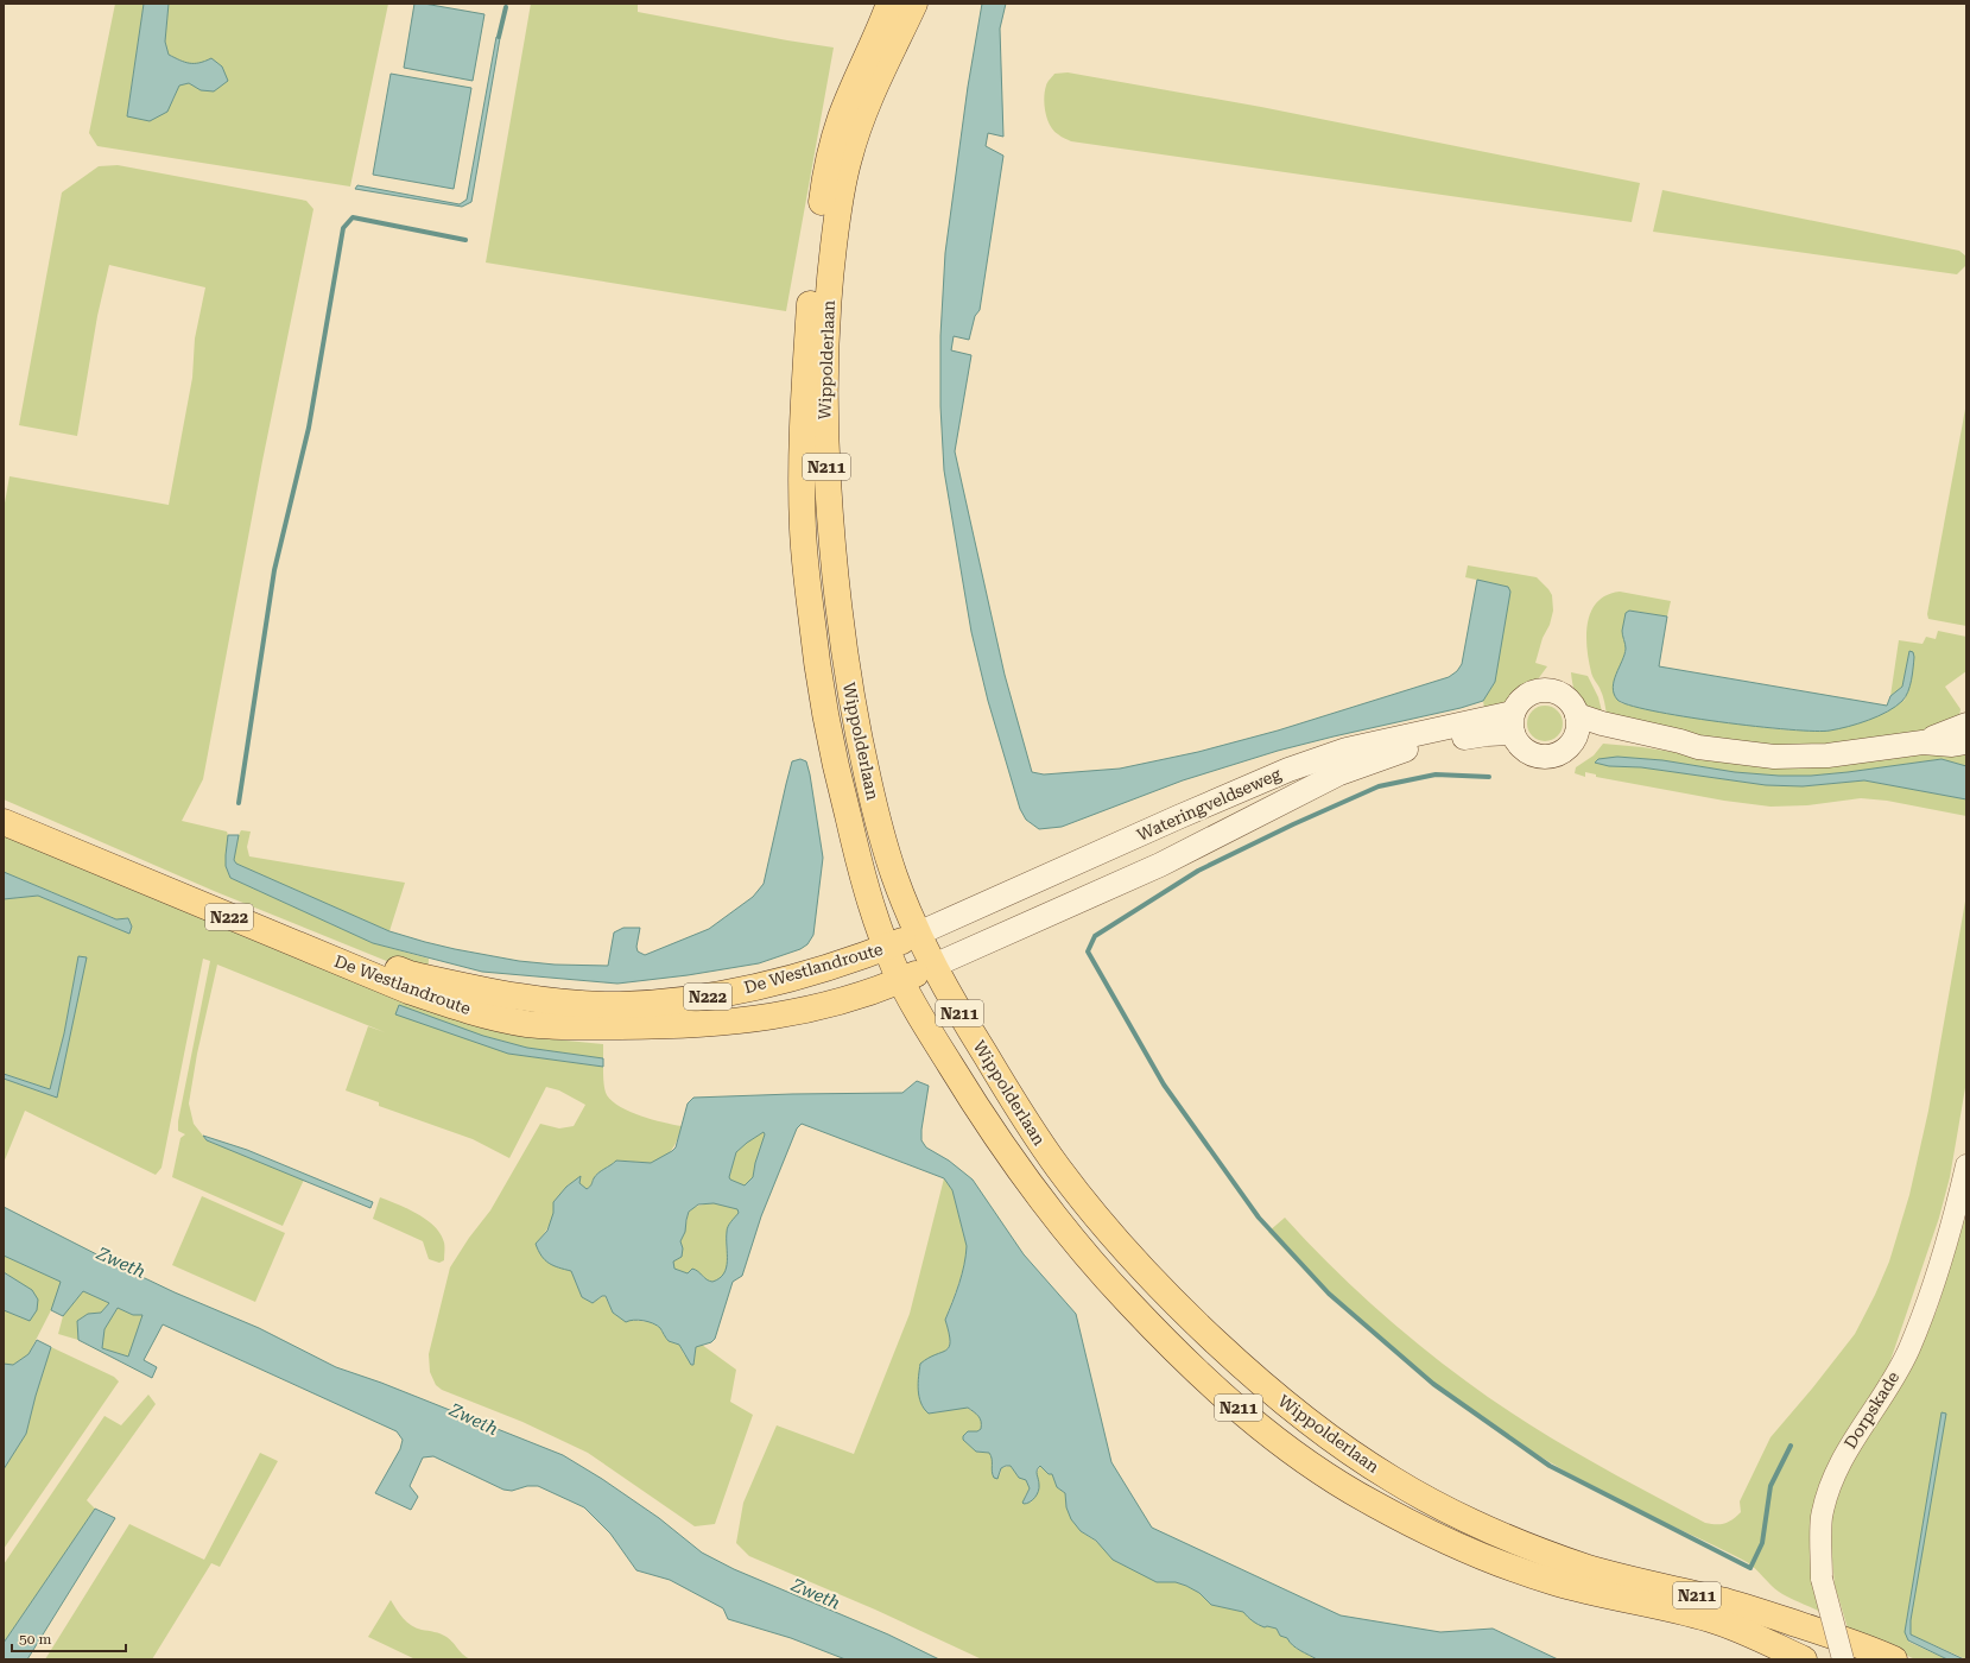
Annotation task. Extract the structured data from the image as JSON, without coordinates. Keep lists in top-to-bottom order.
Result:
{
  "streets": {
    "main road": [
      "Wippolderlaan",
      "N211",
      "Wateringveldseweg",
      "N222",
      "De Westlandroute"
    ],
    "street": ["Dorpskade"]
  },
  "crossings": [
    ["Wippolderlaan", "Wateringveldseweg"],
    ["Wippolderlaan", "De Westlandroute"],
    ["Wateringveldseweg", "De Westlandroute"]
  ],
  "water": ["Zweth"],
  "scale_bar": "50 m"
}
